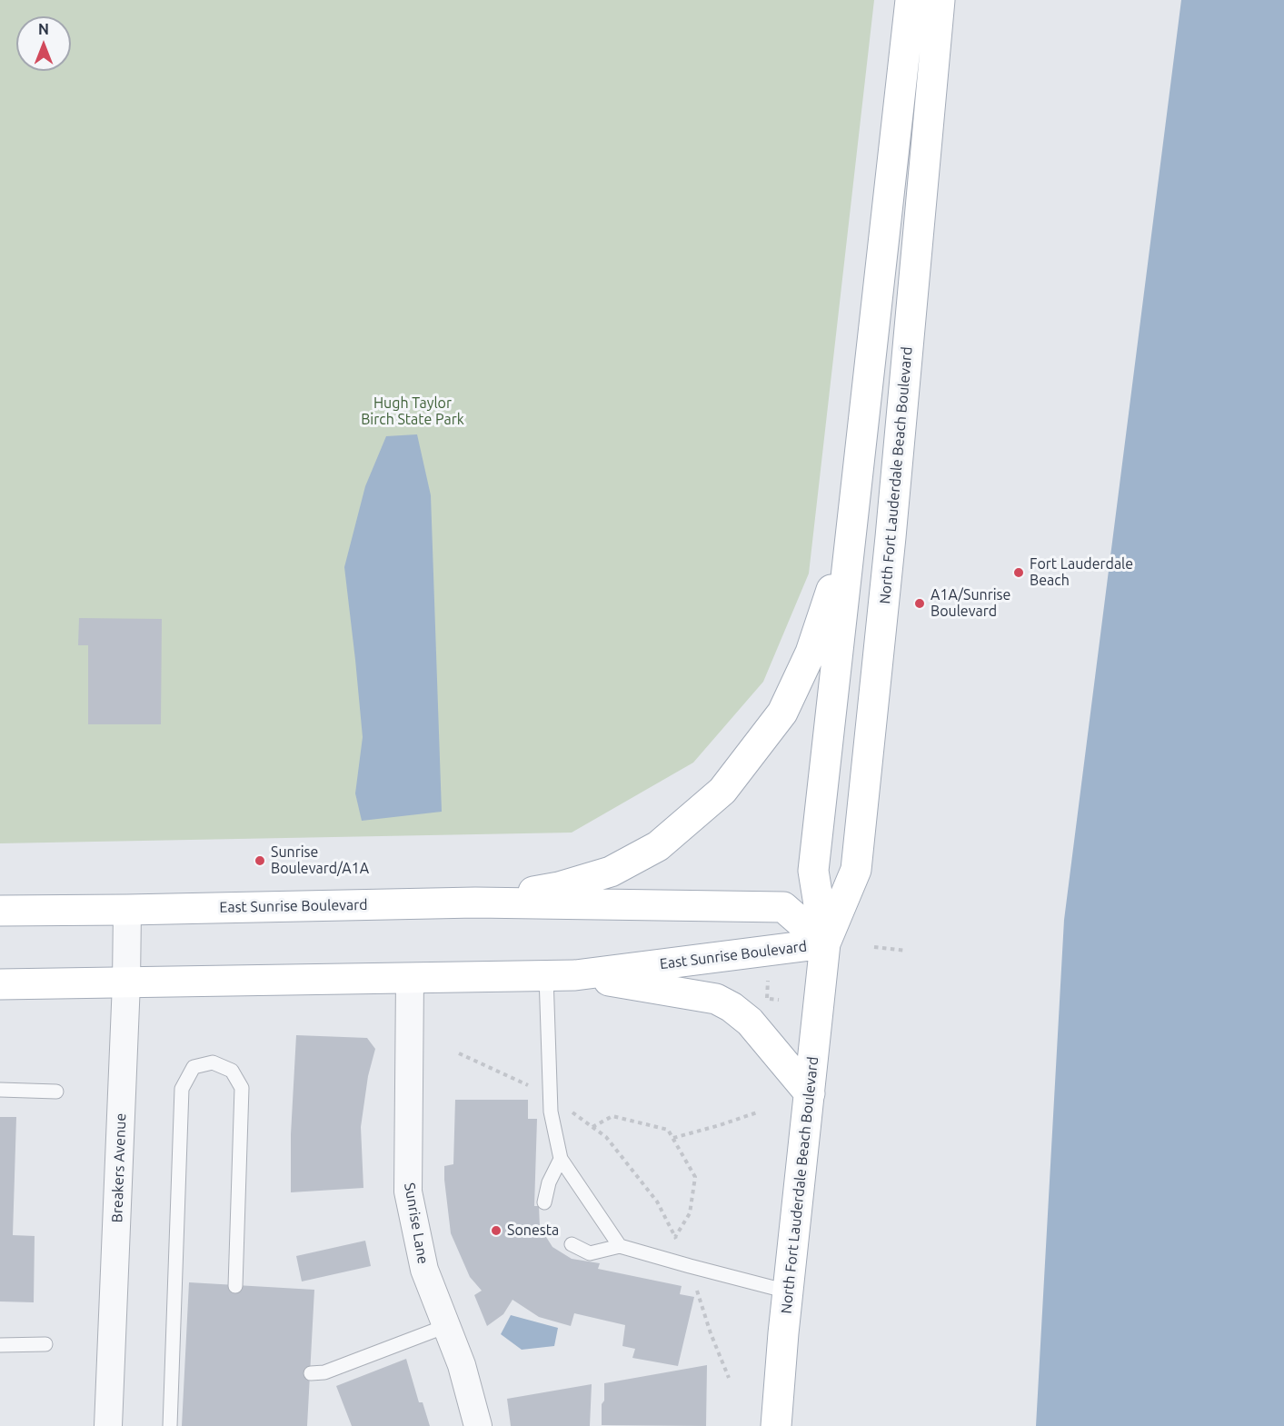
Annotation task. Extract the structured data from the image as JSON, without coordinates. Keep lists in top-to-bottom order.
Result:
{
  "streets": {
    "main road": ["North Fort Lauderdale Beach Boulevard", "East Sunrise Boulevard"],
    "street": ["Breakers Avenue", "Sunrise Lane"]
  },
  "crossings": [
    ["North Fort Lauderdale Beach Boulevard", "East Sunrise Boulevard"],
    ["East Sunrise Boulevard", "Breakers Avenue"],
    ["East Sunrise Boulevard", "Sunrise Lane"]
  ],
  "parks": ["Hugh Taylor Birch State Park"],
  "places": [
    "Fort Lauderdale Beach",
    "A1A/Sunrise Boulevard",
    "Sunrise Boulevard/A1A",
    "Sonesta"
  ],
  "north": "top"
}
